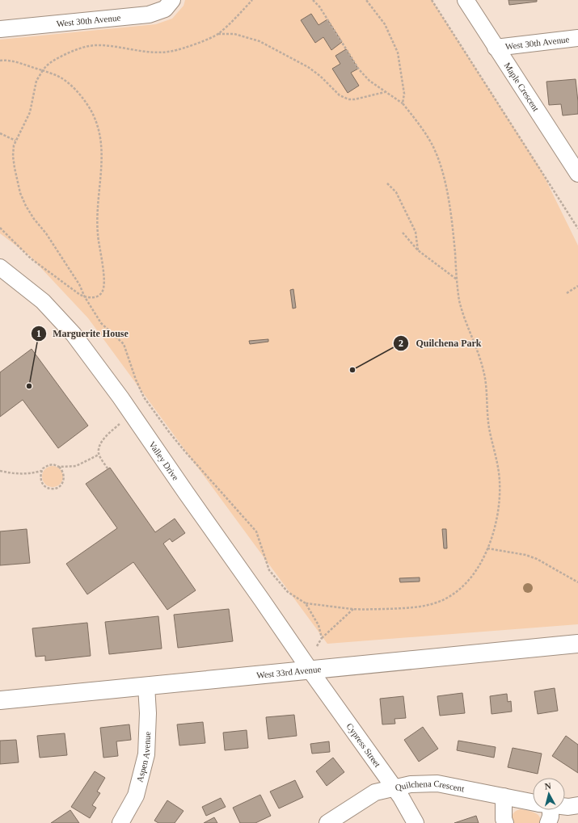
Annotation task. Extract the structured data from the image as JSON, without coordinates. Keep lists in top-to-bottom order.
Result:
{
  "streets": {
    "street": [
      "West 30th Avenue",
      "Maple Crescent",
      "Valley Drive",
      "West 33rd Avenue",
      "Cypress Street",
      "Aspen Avenue",
      "Quilchena Crescent"
    ]
  },
  "crossings": [
    ["West 30th Avenue", "Maple Crescent"],
    ["Valley Drive", "West 33rd Avenue"],
    ["Valley Drive", "Cypress Street"],
    ["West 33rd Avenue", "Cypress Street"],
    ["West 33rd Avenue", "Aspen Avenue"],
    ["Cypress Street", "Quilchena Crescent"]
  ],
  "places": ["Quilchena Park", "Marguerite House"],
  "north": "top"
}
